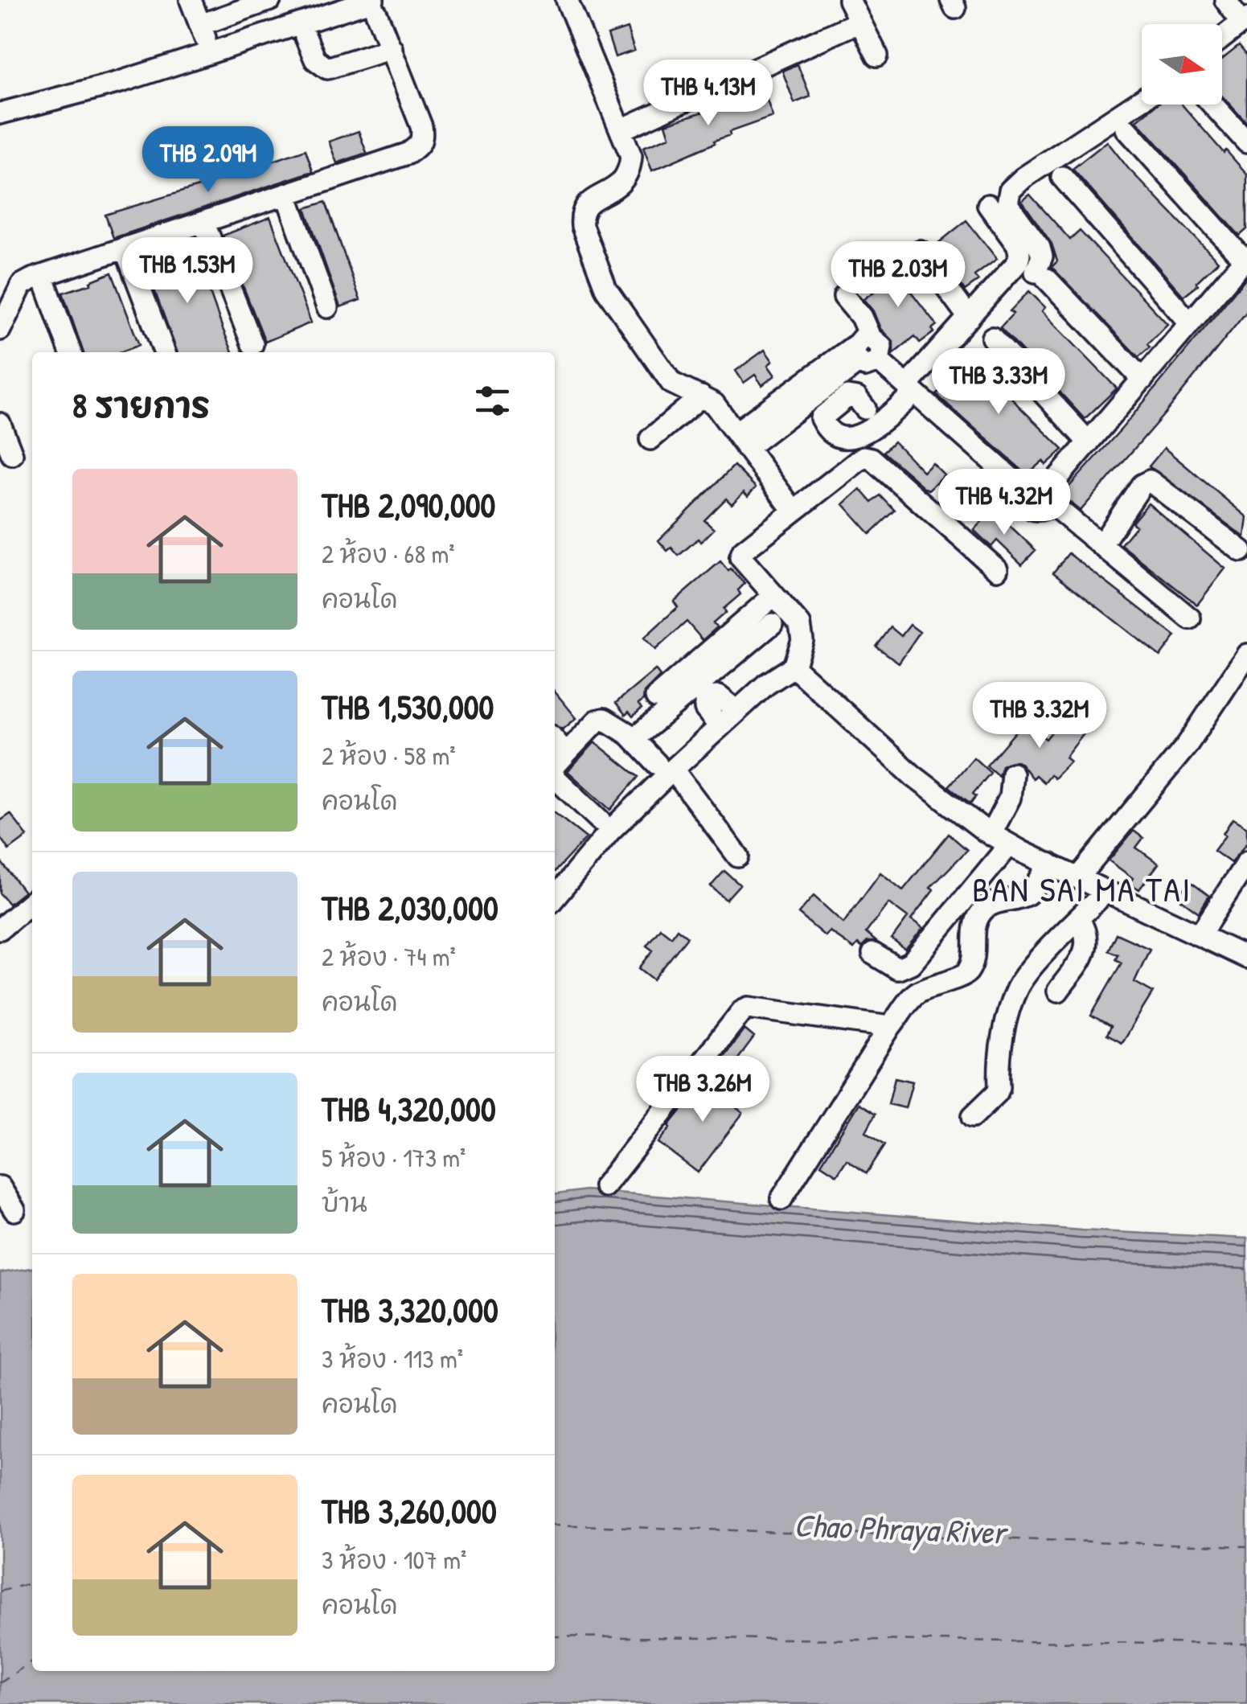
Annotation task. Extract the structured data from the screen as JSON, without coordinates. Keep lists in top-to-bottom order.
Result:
{
  "districts": ["BAN SAI MA TAI"],
  "water": ["Chao Phraya River"],
  "north": "right",
  "page": {
    "price": [
      "THB 4.13M",
      "THB 2.09M",
      "THB 1.53M",
      "THB 2.03M",
      "THB 3.33M",
      "THB 4.32M",
      "THB 3.32M",
      "THB 3.26M"
    ],
    "heading": "8 รายการ",
    "list": [
      {
        "name": "THB 2,090,000",
        "note": "2 ห้อง · 68 m² · คอนโด"
      },
      {
        "name": "THB 1,530,000",
        "note": "2 ห้อง · 58 m² · คอนโด"
      },
      {
        "name": "THB 2,030,000",
        "note": "2 ห้อง · 74 m² · คอนโด"
      },
      {
        "name": "THB 4,320,000",
        "note": "5 ห้อง · 173 m² · บ้าน"
      },
      {
        "name": "THB 3,320,000",
        "note": "3 ห้อง · 113 m² · คอนโด"
      },
      {
        "name": "THB 3,260,000",
        "note": "3 ห้อง · 107 m² · คอนโด"
      }
    ]
  }
}
